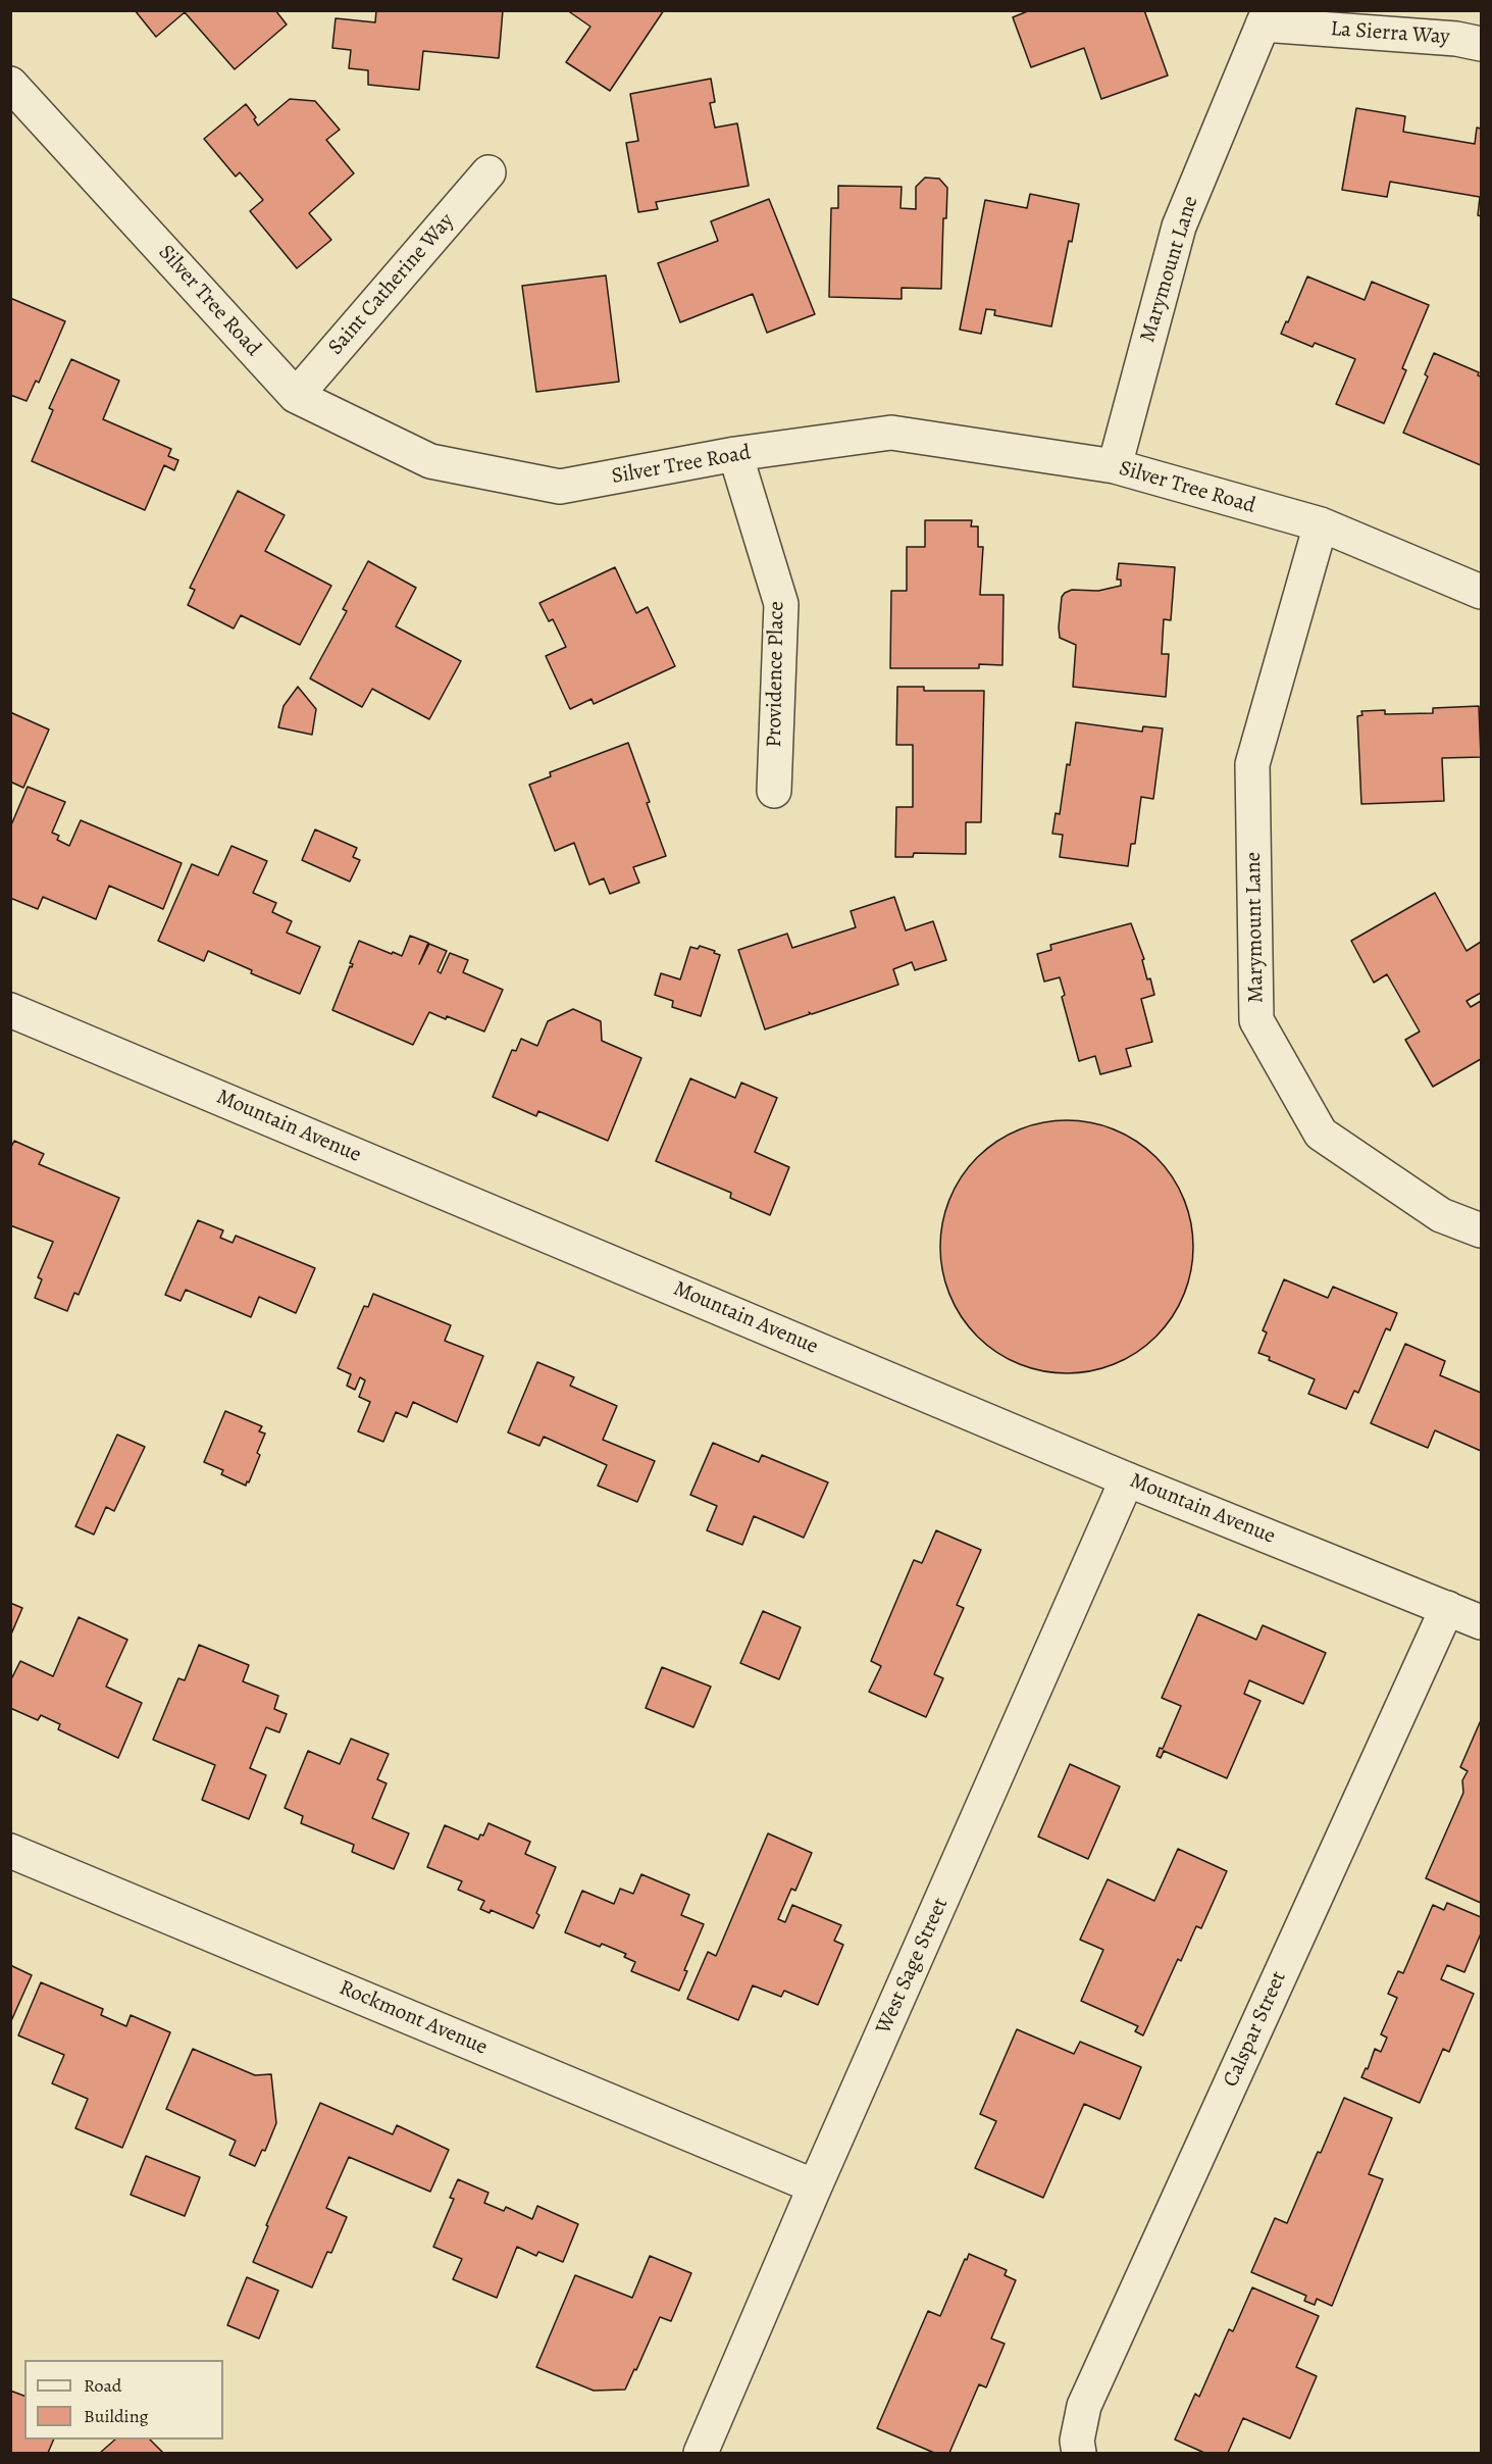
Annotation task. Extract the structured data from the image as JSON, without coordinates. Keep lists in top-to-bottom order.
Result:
{
  "streets": {
    "street": [
      "La Sierra Way",
      "Marymount Lane",
      "Saint Catherine Way",
      "Silver Tree Road",
      "Providence Place",
      "Mountain Avenue",
      "West Sage Street",
      "Rockmont Avenue",
      "Calspar Street"
    ]
  },
  "crossings": [
    ["La Sierra Way", "Marymount Lane"],
    ["Marymount Lane", "Silver Tree Road"],
    ["Saint Catherine Way", "Silver Tree Road"],
    ["Silver Tree Road", "Providence Place"],
    ["Mountain Avenue", "West Sage Street"],
    ["Mountain Avenue", "Calspar Street"],
    ["West Sage Street", "Rockmont Avenue"]
  ],
  "legend": ["Road", "Building"]
}
